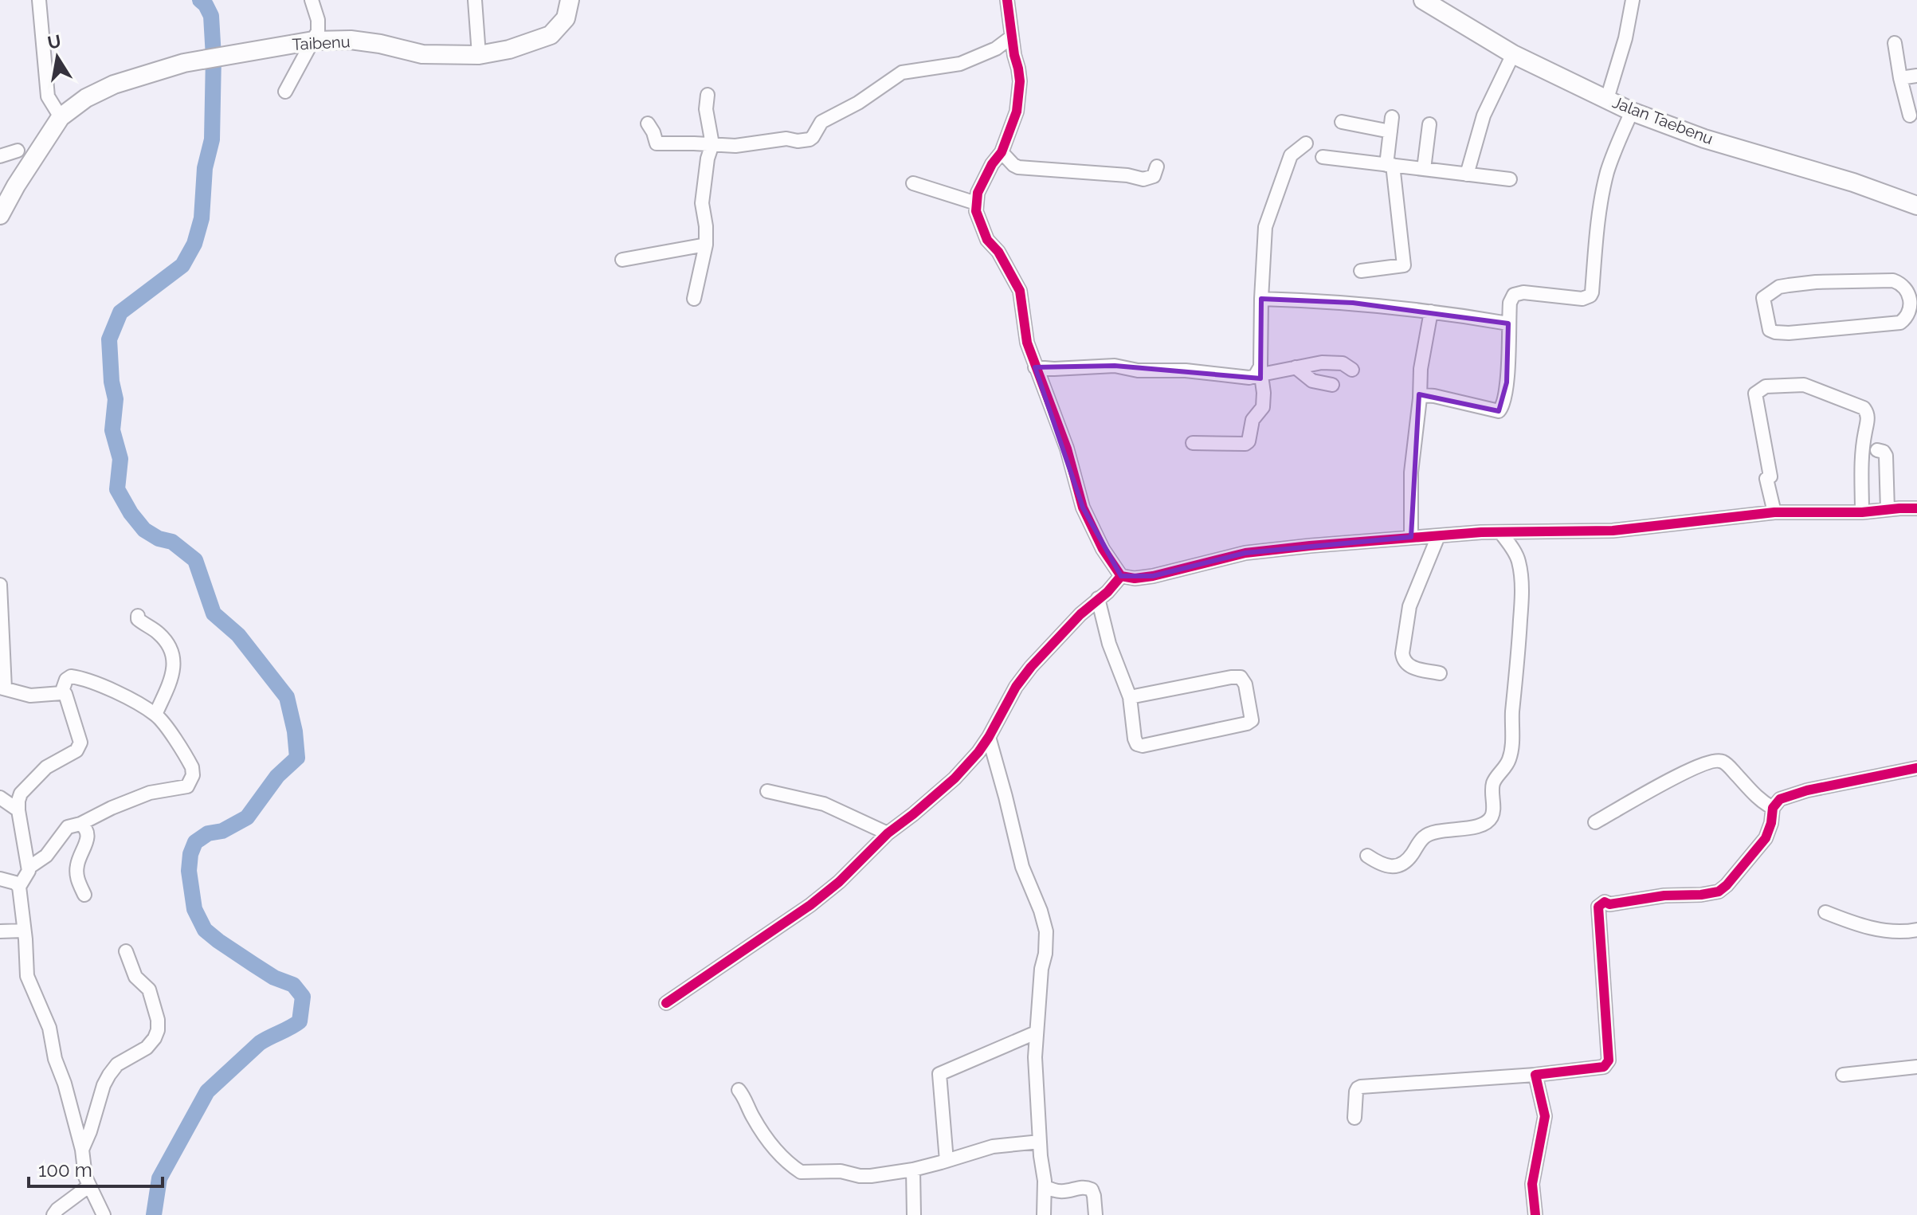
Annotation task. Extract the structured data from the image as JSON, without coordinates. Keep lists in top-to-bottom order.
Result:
{
  "streets": {
    "main road": ["Taibenu", "Jalan Taebenu"]
  },
  "scale_bar": "100 m",
  "north": "top"
}
